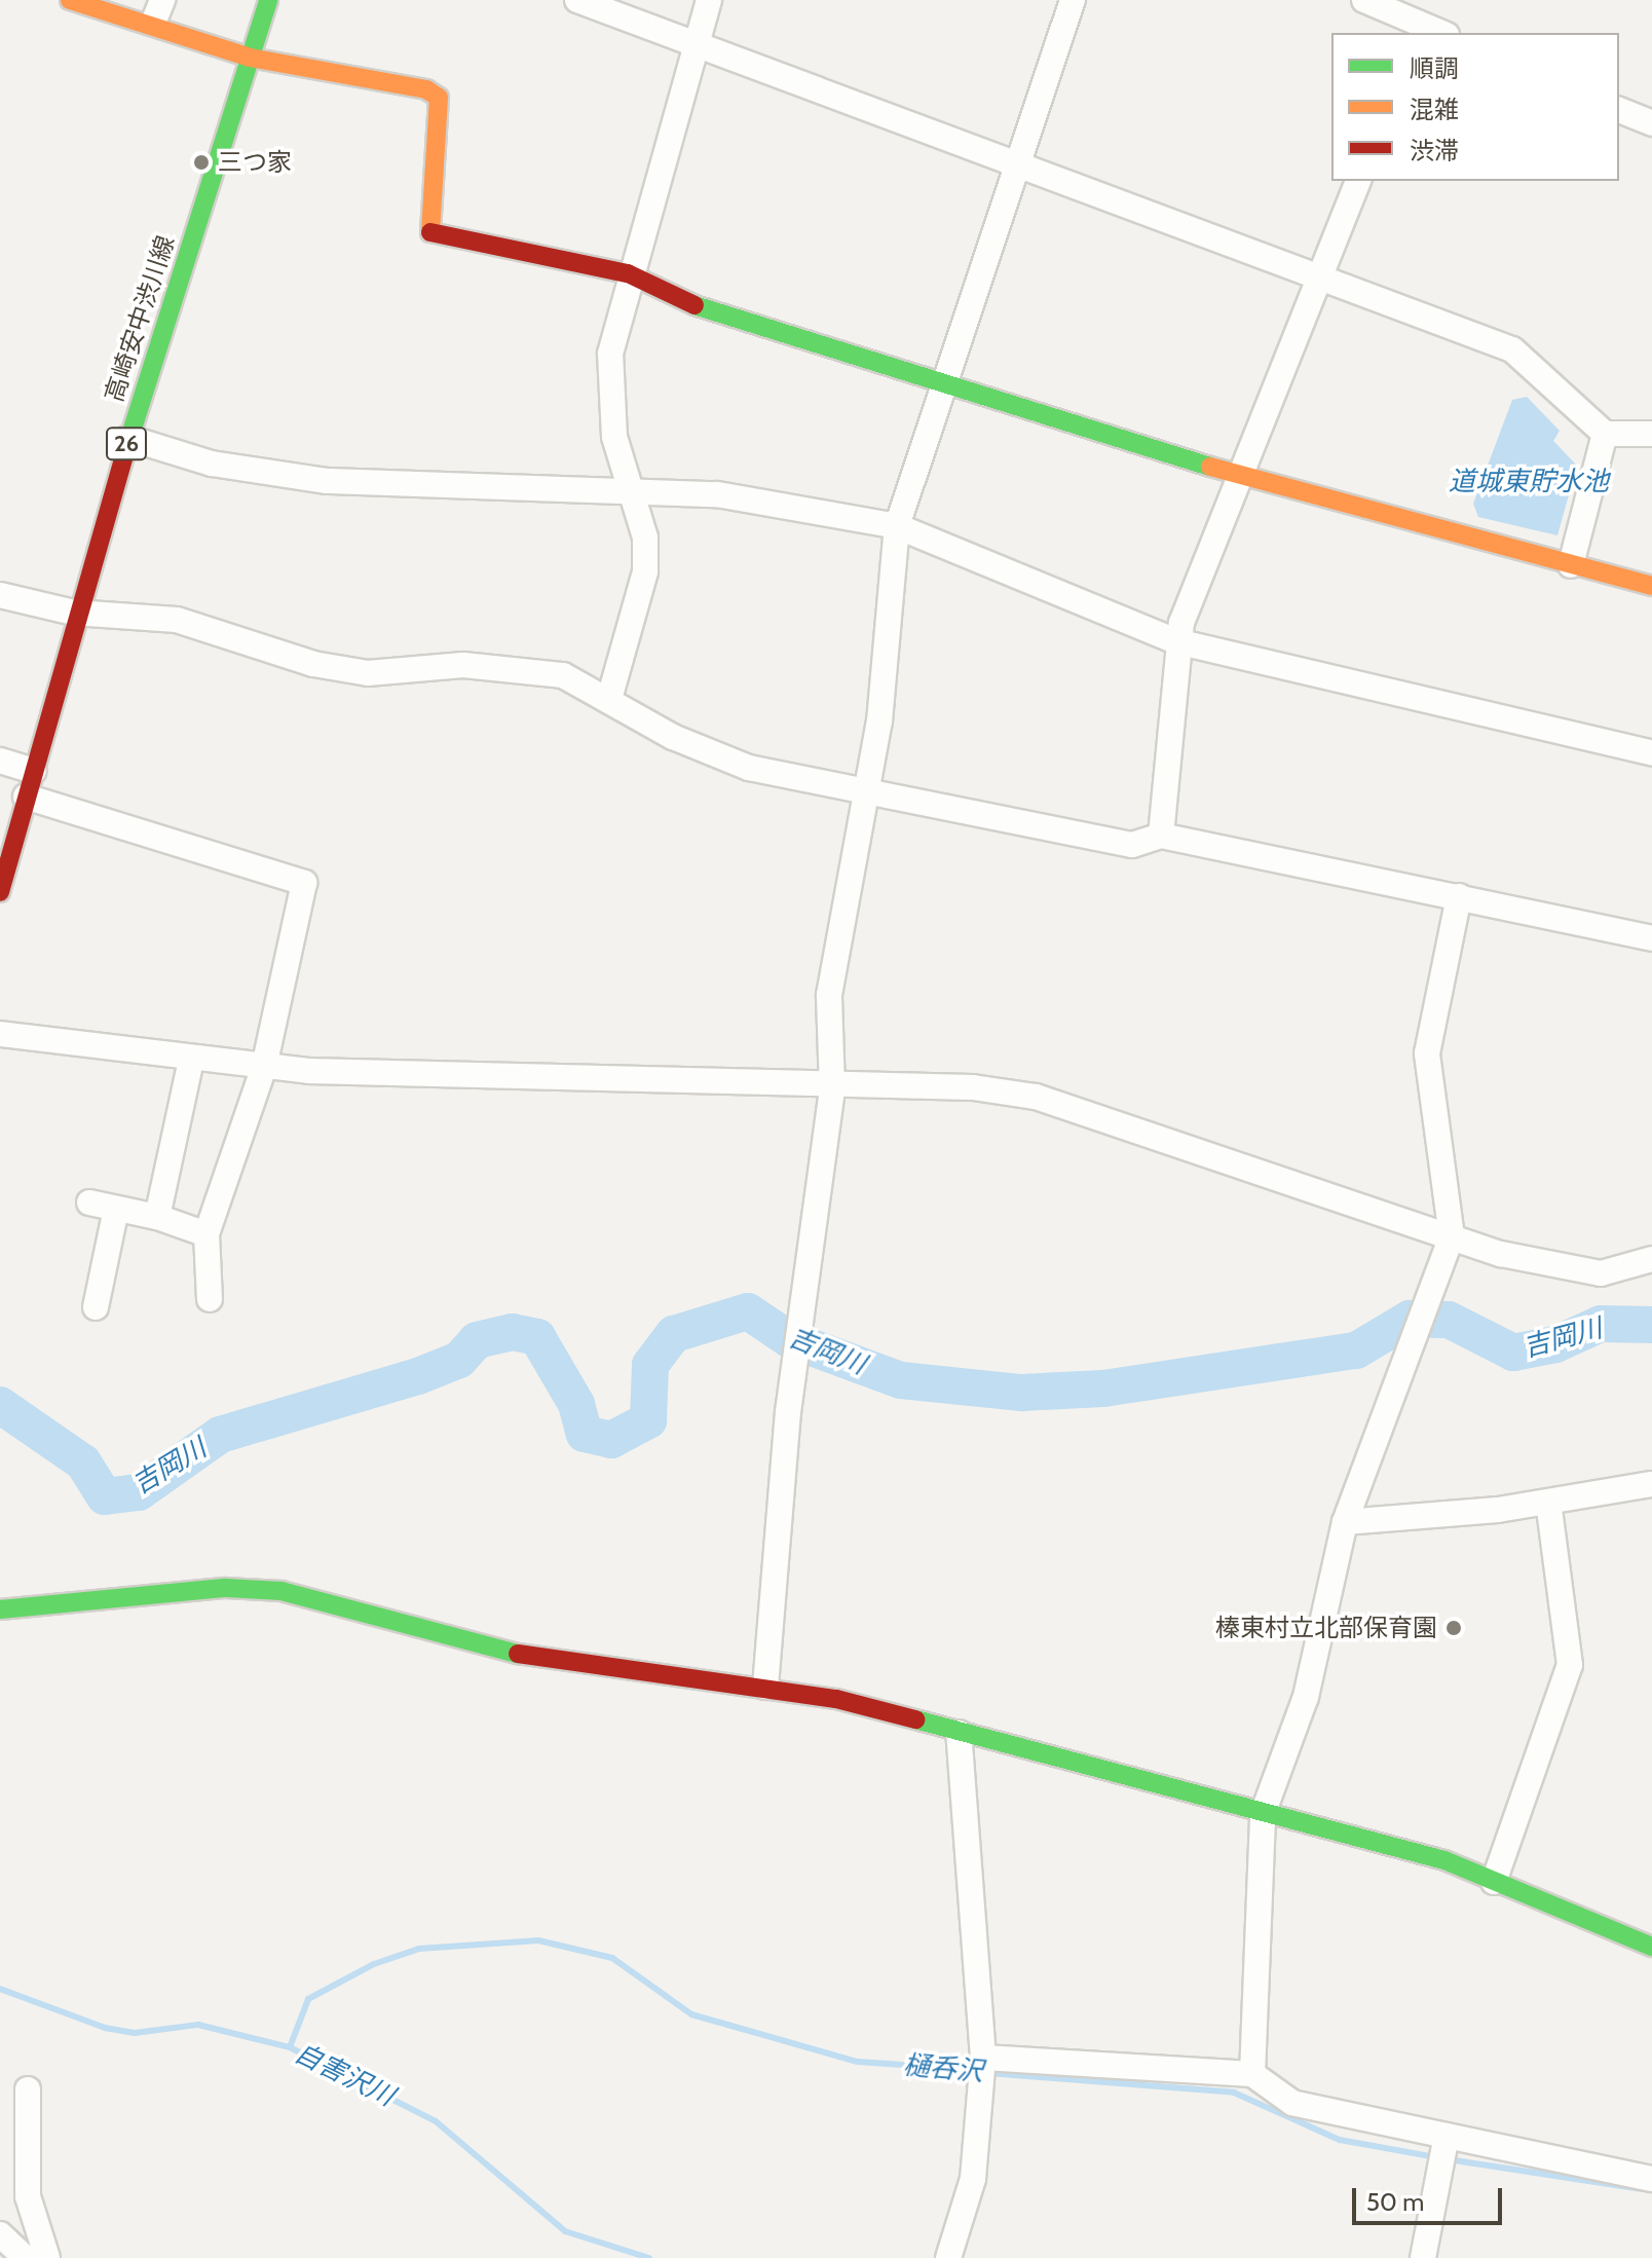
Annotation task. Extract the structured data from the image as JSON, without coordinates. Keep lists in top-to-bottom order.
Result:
{
  "streets": {
    "street": ["高崎安中渋川線", "26"]
  },
  "water": [
    "道城東貯水池",
    "吉岡川",
    "樋呑沢",
    "自害沢川"
  ],
  "places": ["三つ家", "榛東村立北部保育園"],
  "legend": ["順調", "混雑", "渋滞"],
  "scale_bar": "50 m"
}
